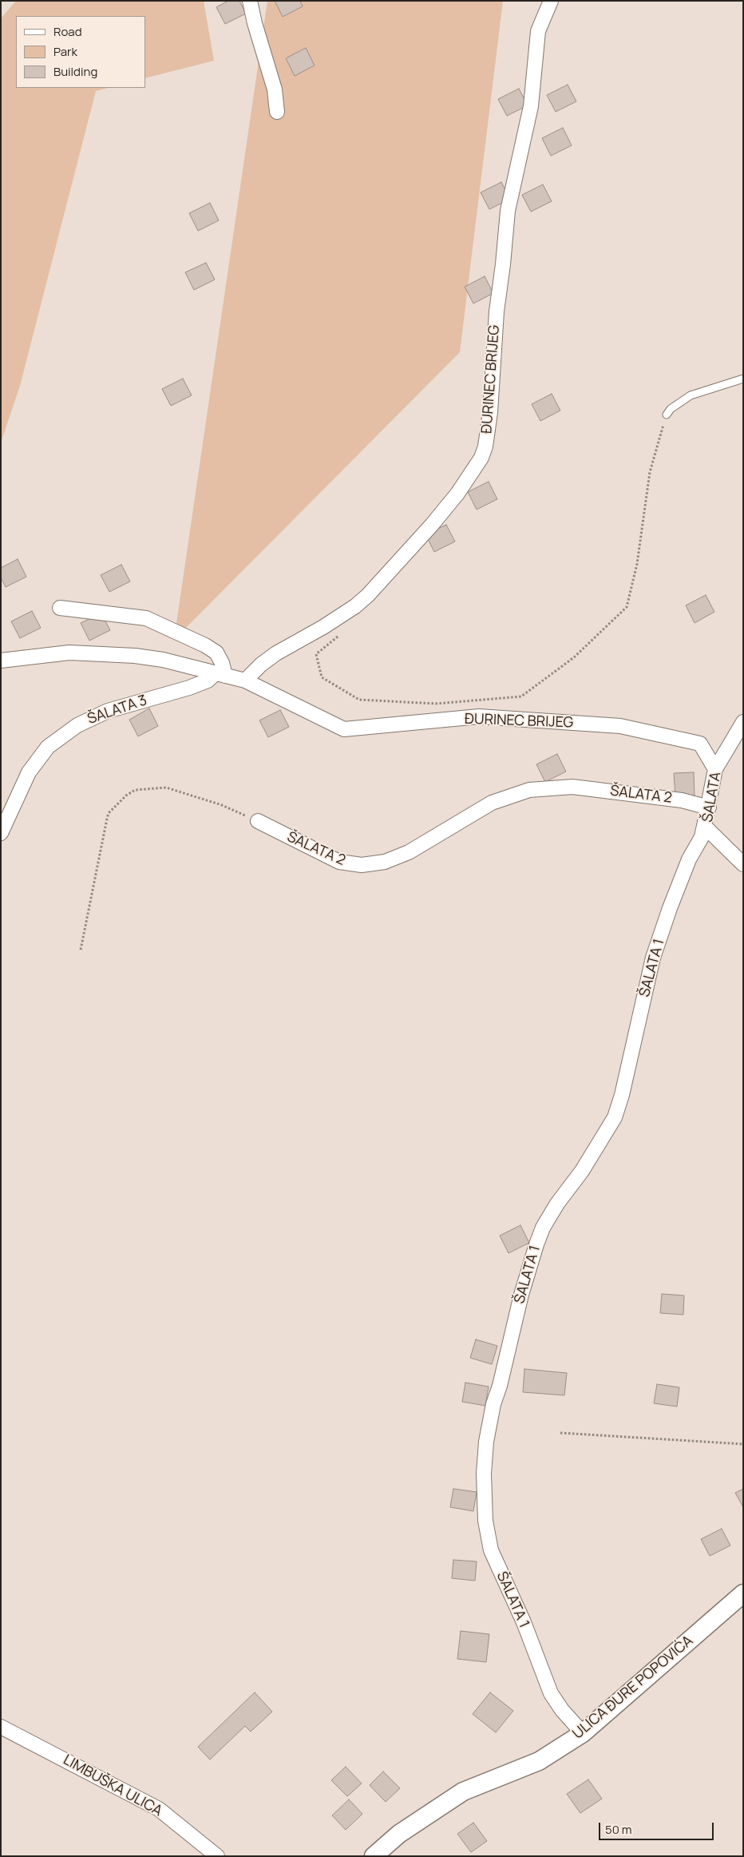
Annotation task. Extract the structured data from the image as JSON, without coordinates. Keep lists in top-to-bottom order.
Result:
{
  "streets": {
    "street": [
      "ĐURINEC BRIJEG",
      "ŠALATA 3",
      "ŠALATA 2",
      "ŠALATA",
      "ŠALATA 1",
      "ULICA ĐURE POPOVIĆA",
      "LIMBUŠKA ULICA"
    ]
  },
  "crossings": [
    ["ĐURINEC BRIJEG", "ŠALATA 3"],
    ["ĐURINEC BRIJEG", "ŠALATA"],
    ["ŠALATA 2", "ŠALATA"],
    ["ŠALATA", "ŠALATA 1"],
    ["ŠALATA 1", "ULICA ĐURE POPOVIĆA"]
  ],
  "legend": ["Road", "Park", "Building"],
  "scale_bar": "50 m"
}
